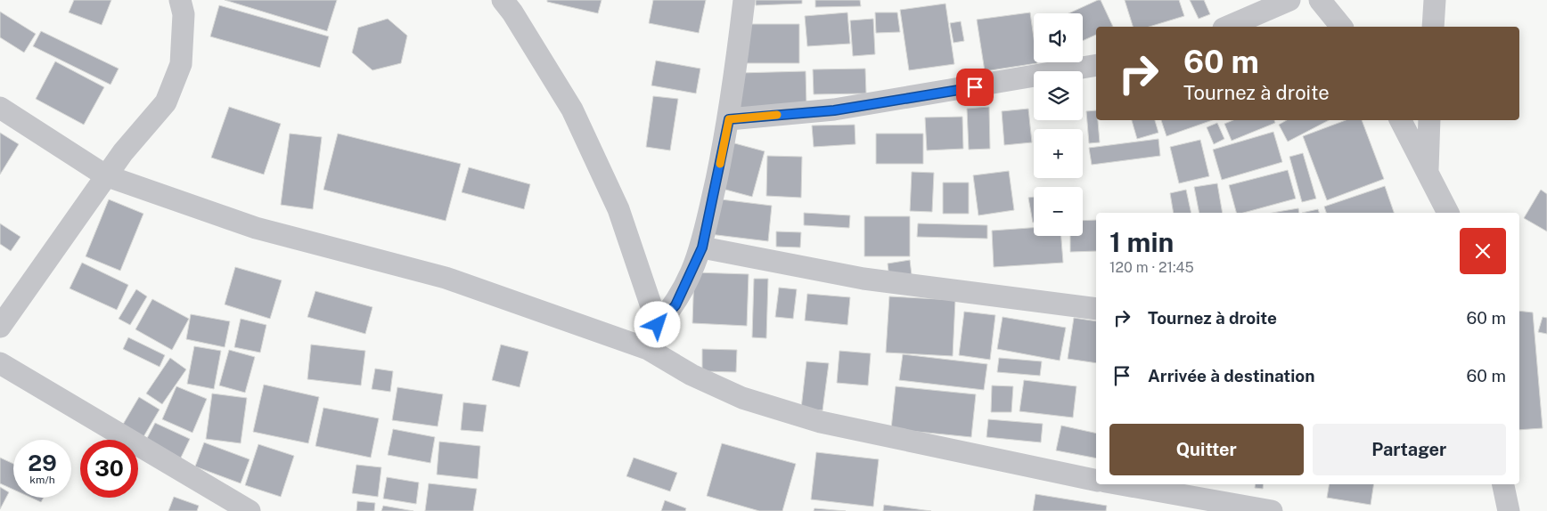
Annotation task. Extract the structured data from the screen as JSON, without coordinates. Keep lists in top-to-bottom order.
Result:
{
  "page": {
    "map_buttons": ["+", "−"],
    "turn": ["60 m", "Tournez à droite"],
    "heading": ["1 min", "120 m · 21:45"],
    "list": [
      {
        "name": "Tournez à droite",
        "value": "60 m"
      },
      {
        "name": "Arrivée à destination",
        "value": "60 m"
      }
    ],
    "buttons": ["Quitter", "Partager"],
    "speed": "29 km/h",
    "limit": "30"
  }
}
